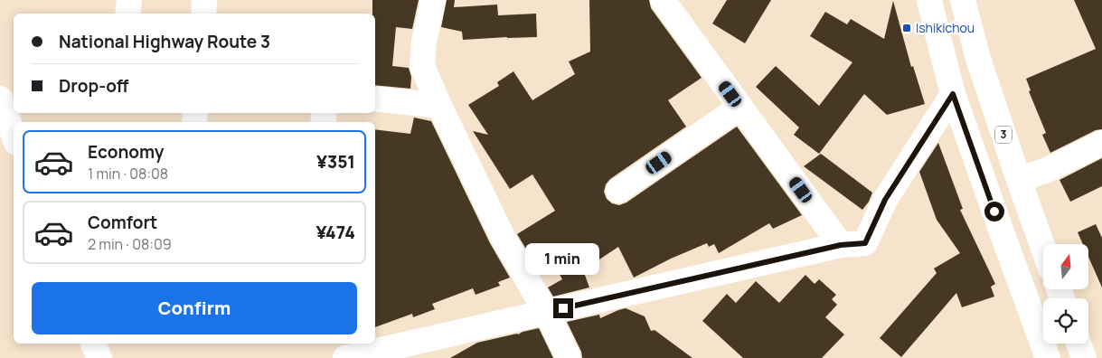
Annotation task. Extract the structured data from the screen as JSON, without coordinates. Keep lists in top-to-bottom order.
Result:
{
  "streets": {
    "main road": ["3"]
  },
  "places": {
    "transit": ["Ishikichou"]
  },
  "north": "top",
  "page": {
    "banner": ["National Highway Route 3", "Drop-off"],
    "list": [
      {
        "name": "Economy",
        "note": "1 min · 08:08",
        "value": "¥351"
      },
      {
        "name": "Comfort",
        "note": "2 min · 08:09",
        "value": "¥474"
      }
    ],
    "bubble": "1 min",
    "buttons": "Confirm"
  }
}
